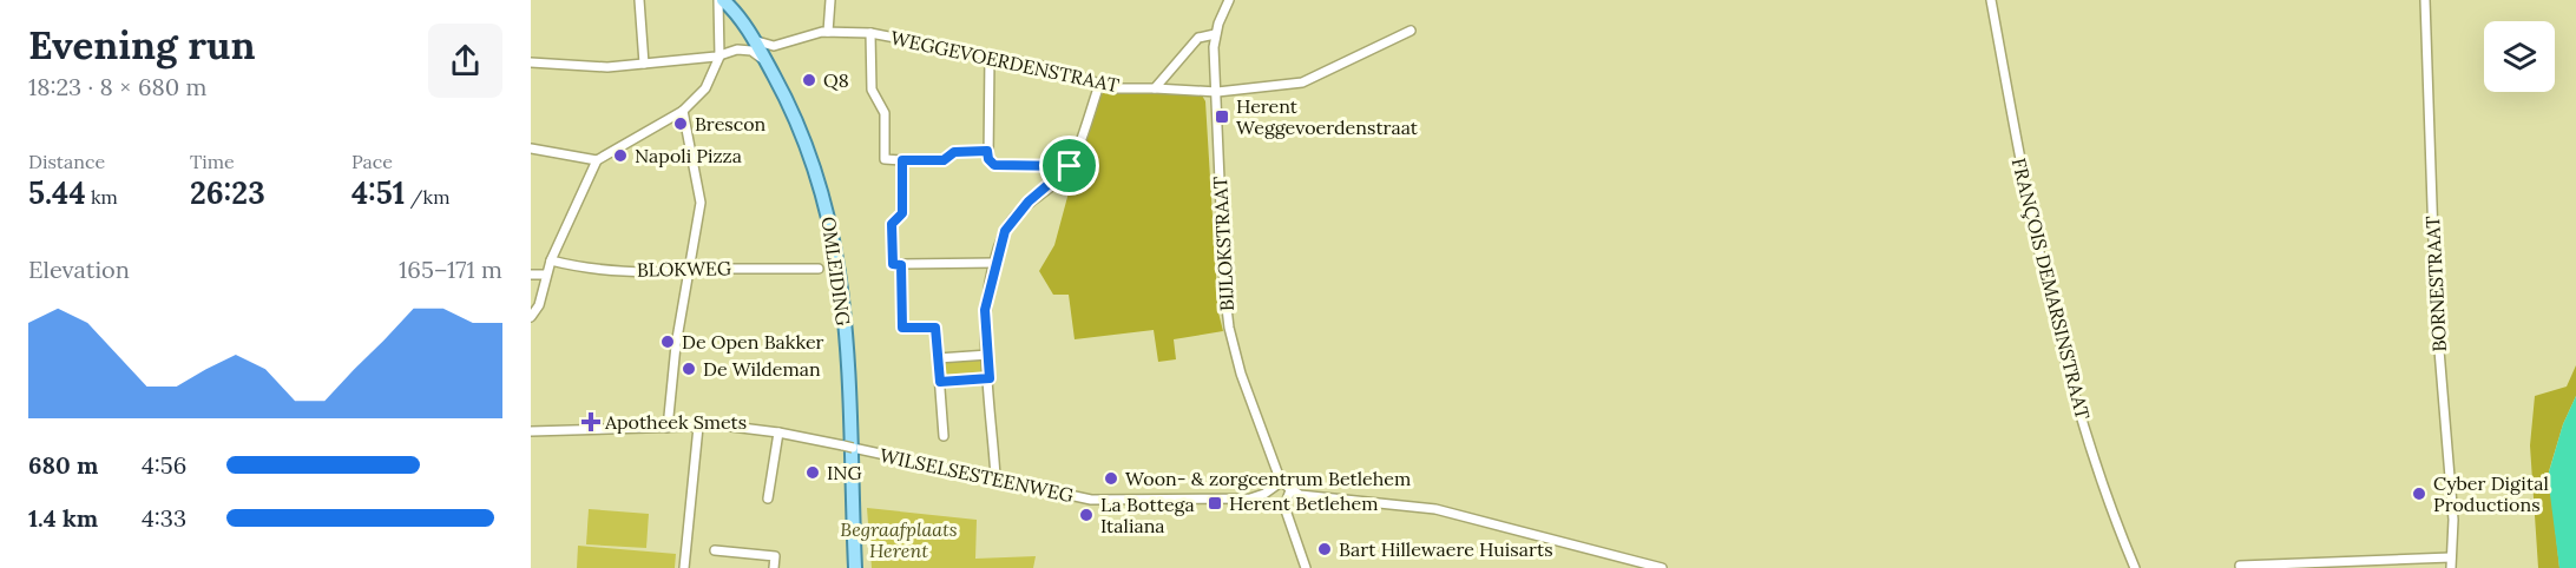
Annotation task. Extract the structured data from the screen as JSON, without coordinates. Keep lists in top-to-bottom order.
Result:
{
  "streets": {
    "main road": ["OMLEIDING"],
    "street": [
      "WEGGEVOERDENSTRAAT",
      "BIJLOKSTRAAT",
      "BLOKWEG",
      "BORNESTRAAT",
      "FRANÇOIS DEMARSINSTRAAT",
      "WILSELSESTEENWEG"
    ]
  },
  "crossings": [
    ["WEGGEVOERDENSTRAAT", "BIJLOKSTRAAT"],
    ["BIJLOKSTRAAT", "WILSELSESTEENWEG"]
  ],
  "parks": ["Begraafplaats Herent"],
  "places": {
    "other": [
      "Q8",
      "Brescon",
      "Napoli Pizza",
      "De Open Bakker",
      "De Wildeman",
      "ING",
      "Woon- & zorgcentrum Betlehem",
      "Cyber Digital Productions",
      "La Bottega Italiana",
      "Bart Hillewaere Huisarts"
    ],
    "transit": ["Herent Weggevoerdenstraat", "Herent Betlehem"],
    "health": ["Apotheek Smets"]
  },
  "page": {
    "heading": ["Evening run", "18:23 · 8 × 680 m"],
    "stats": [
      ["Distance", "5.44 km"],
      ["Time", "26:23"],
      ["Pace", "4:51 /km"]
    ],
    "chart": ["Elevation", "165–171 m"],
    "list": [
      {
        "name": "680 m",
        "note": "4:56"
      },
      {
        "name": "1.4 km",
        "note": "4:33"
      }
    ]
  }
}
